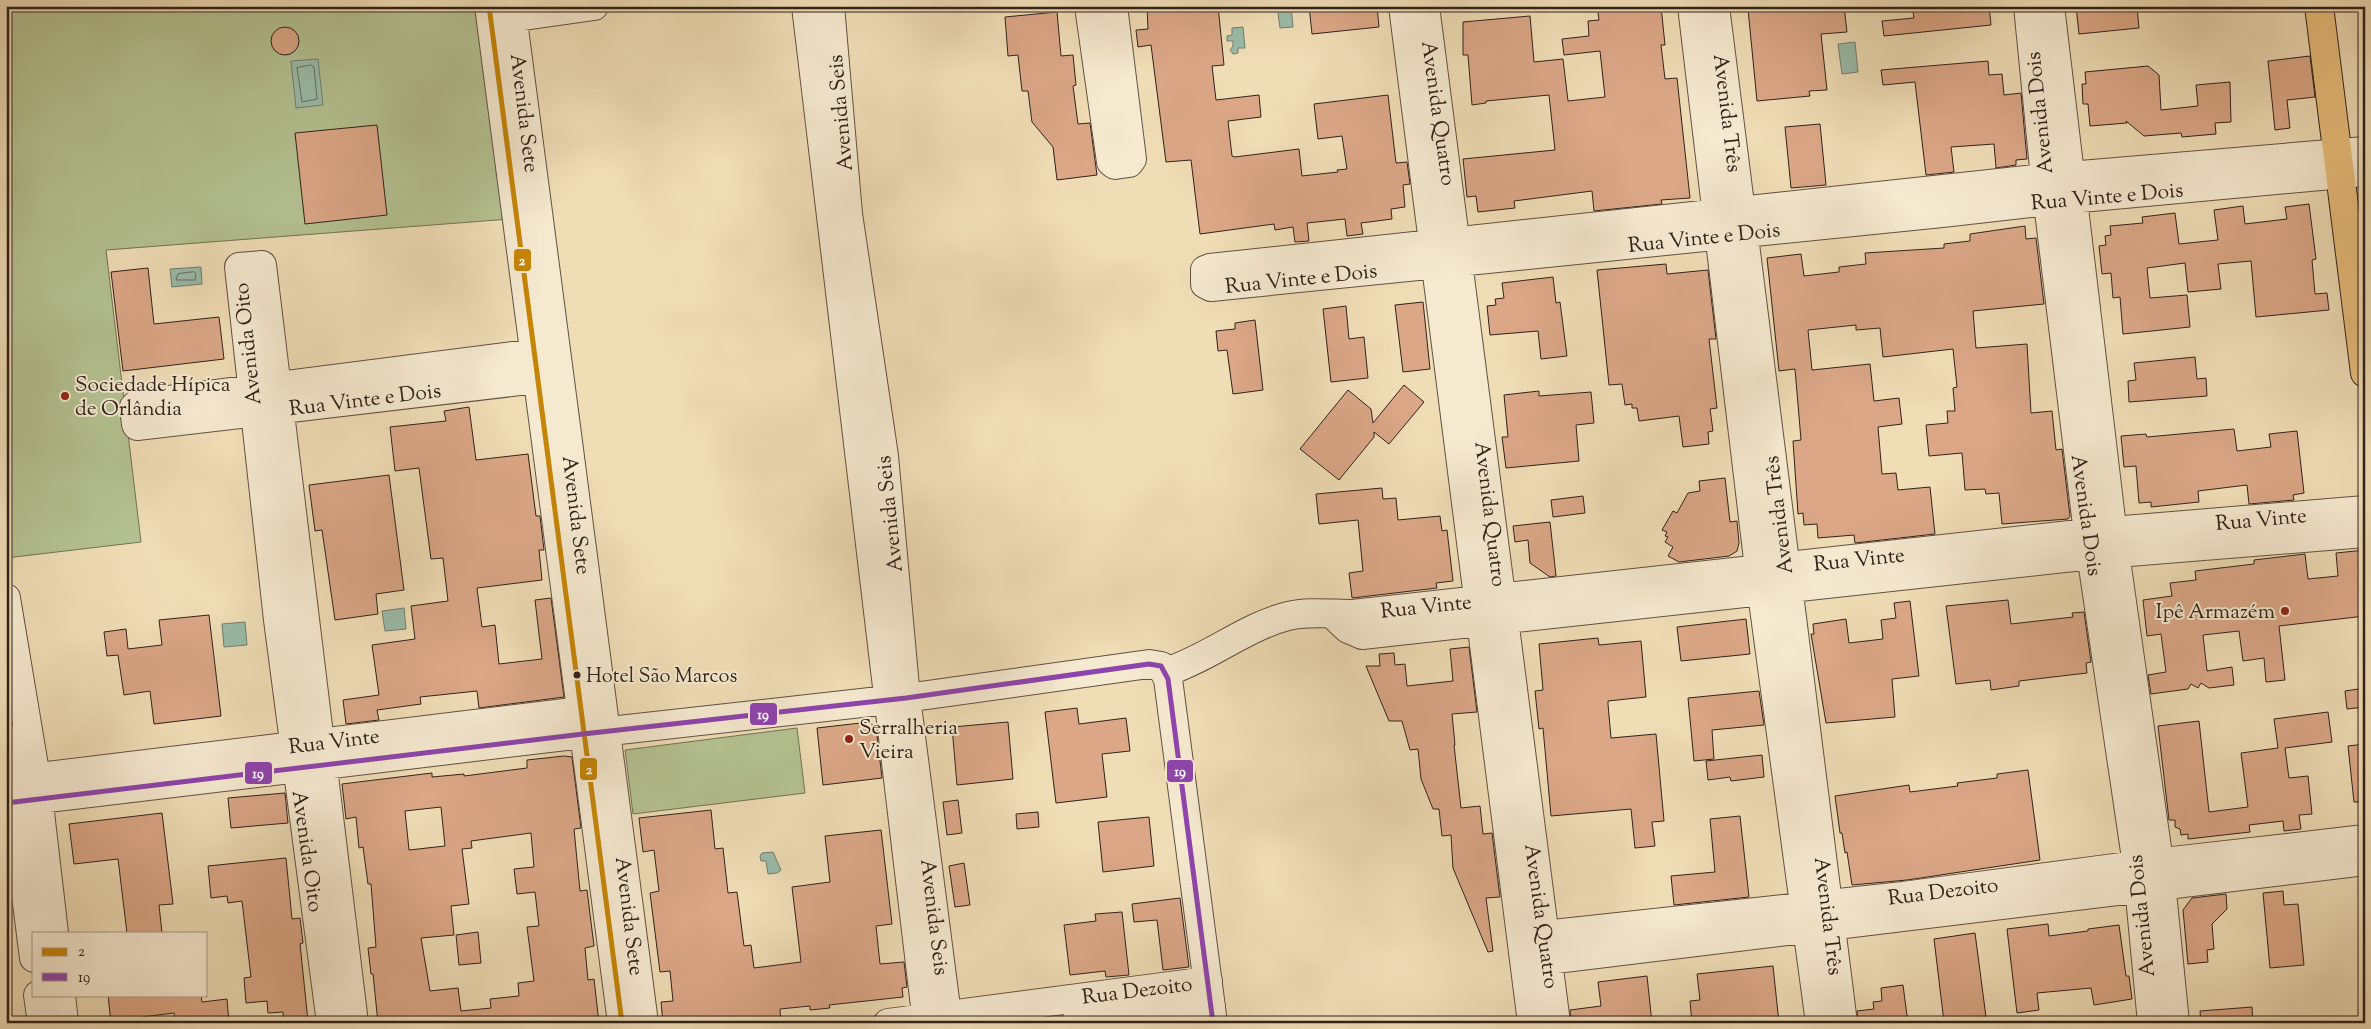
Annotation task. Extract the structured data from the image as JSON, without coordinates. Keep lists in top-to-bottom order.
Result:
{
  "streets": {
    "street": [
      "Avenida Sete",
      "Avenida Seis",
      "Avenida Quatro",
      "Avenida Três",
      "Avenida Dois",
      "Rua Vinte e Dois",
      "Avenida Oito",
      "Rua Vinte",
      "Rua Dezoito"
    ]
  },
  "crossings": [
    ["Avenida Sete", "Rua Vinte e Dois"],
    ["Avenida Sete", "Rua Vinte"],
    ["Avenida Seis", "Rua Vinte"],
    ["Avenida Seis", "Rua Dezoito"],
    ["Avenida Quatro", "Rua Vinte e Dois"],
    ["Avenida Quatro", "Rua Vinte"],
    ["Avenida Quatro", "Rua Dezoito"],
    ["Avenida Três", "Rua Vinte e Dois"],
    ["Avenida Três", "Rua Vinte"],
    ["Avenida Três", "Rua Dezoito"],
    ["Avenida Dois", "Rua Vinte e Dois"],
    ["Avenida Dois", "Rua Vinte"],
    ["Avenida Dois", "Rua Dezoito"],
    ["Rua Vinte e Dois", "Avenida Oito"],
    ["Avenida Oito", "Rua Vinte"]
  ],
  "places": [
    "Sociedade Hípica de Orlândia",
    "Ipê Armazém",
    "Hotel São Marcos",
    "Serralheria Vieira"
  ],
  "lines": ["transit line 2", "transit line 19"],
  "legend": ["2", "19"]
}
